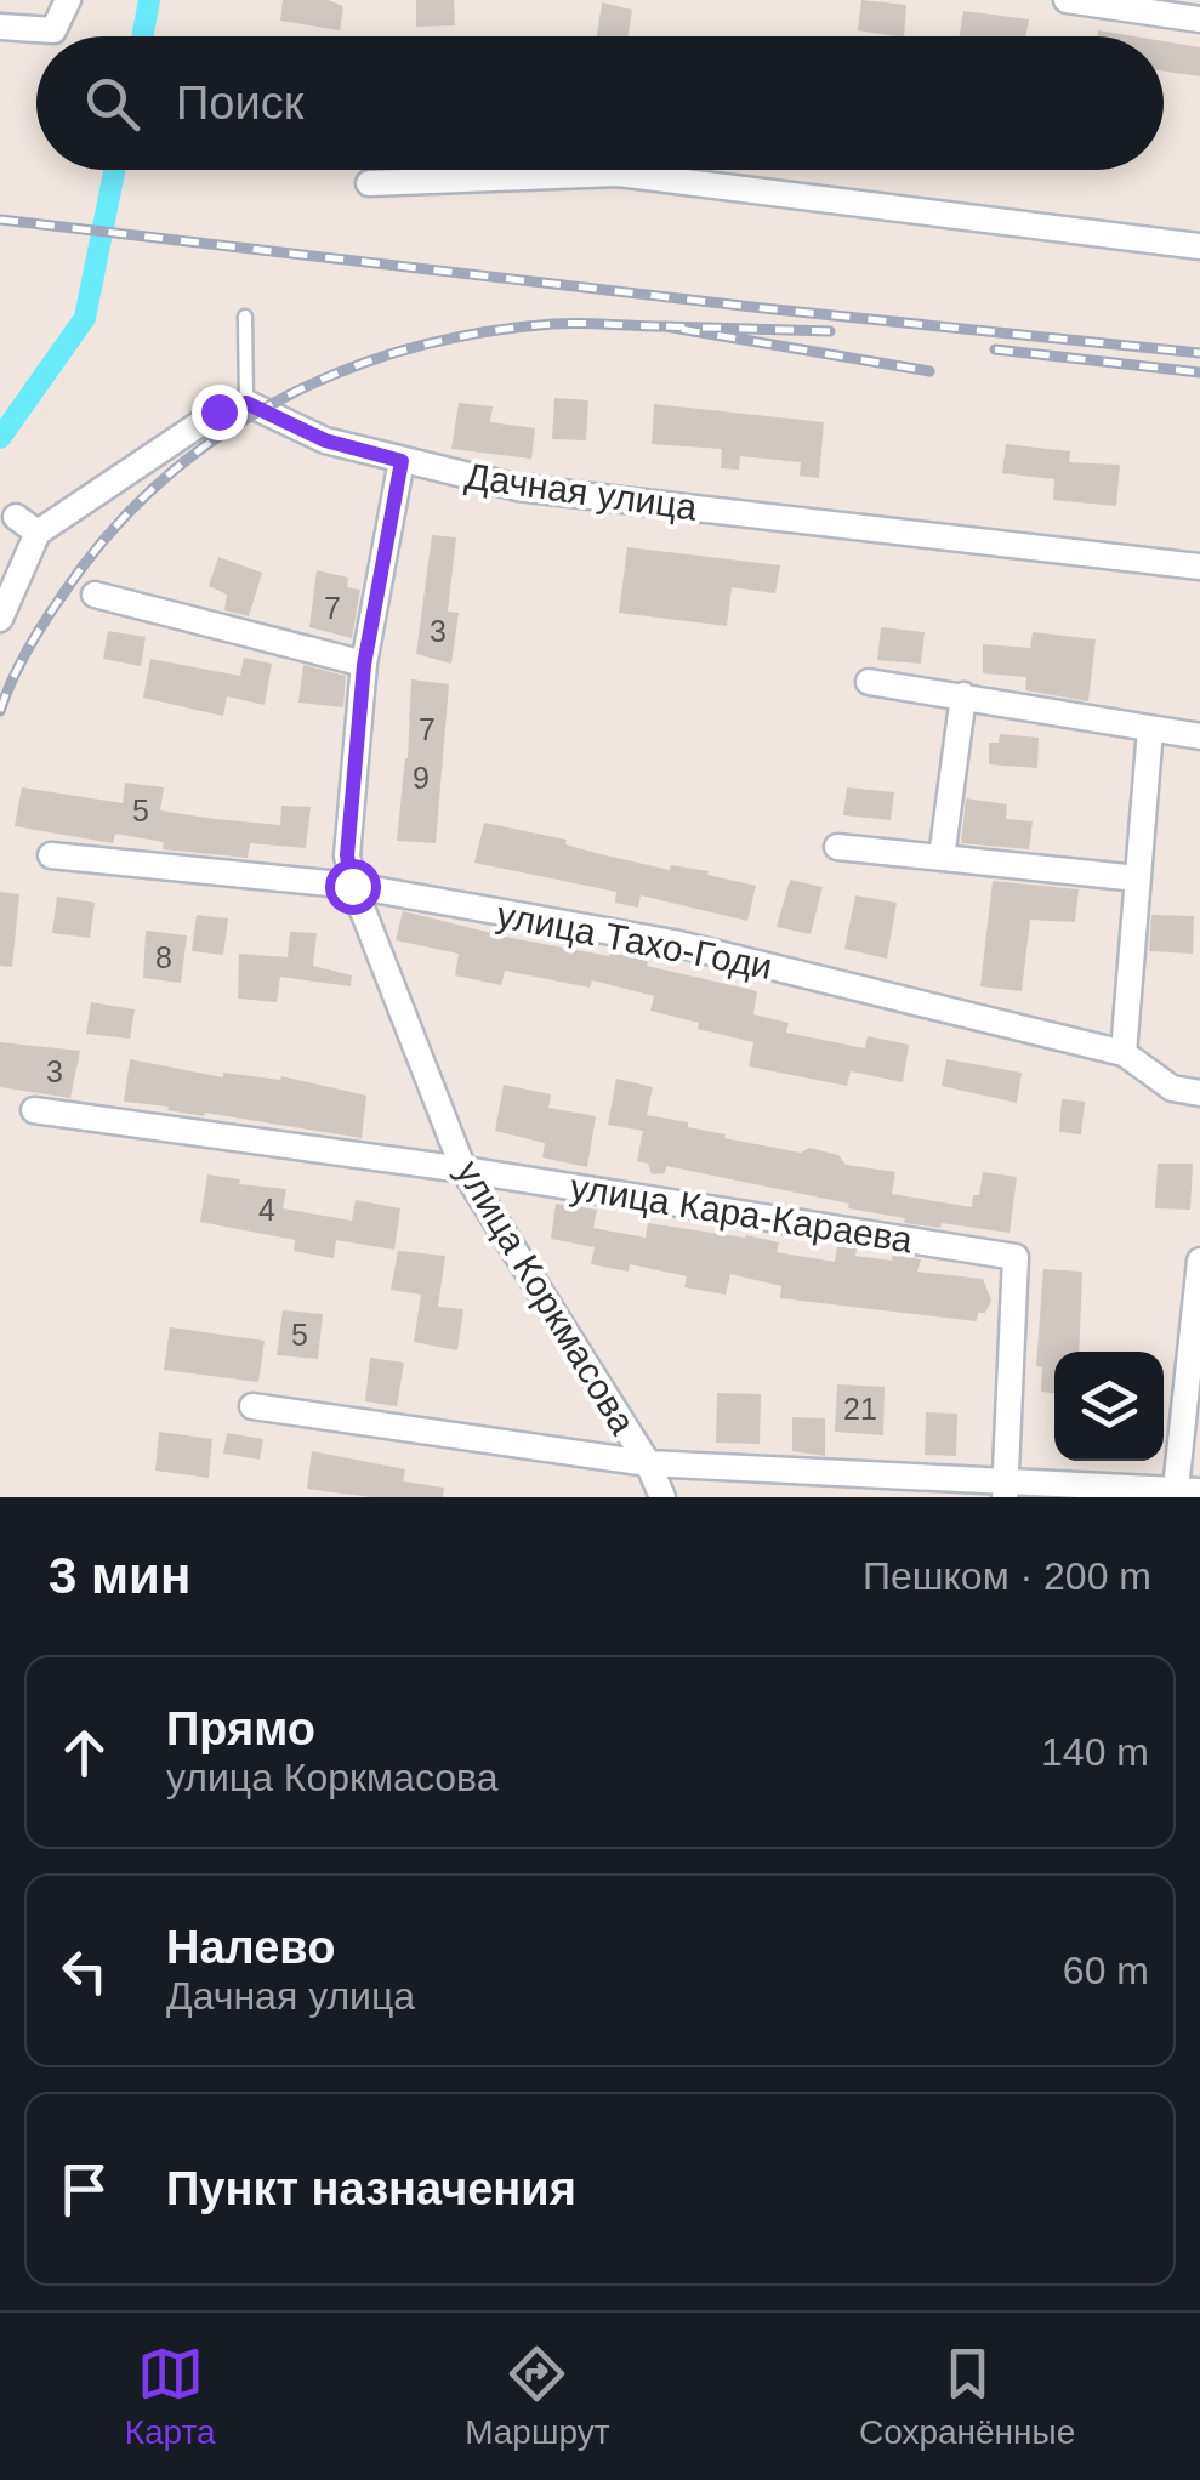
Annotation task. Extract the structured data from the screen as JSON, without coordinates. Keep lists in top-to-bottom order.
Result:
{
  "streets": {
    "street": [
      "Дачная улица",
      "улица Тахо-Годи",
      "улица Кара-Караева",
      "улица Коркмасова"
    ]
  },
  "crossings": [
    ["Дачная улица", "улица Коркмасова"],
    ["улица Тахо-Годи", "улица Коркмасова"],
    ["улица Кара-Караева", "улица Коркмасова"]
  ],
  "house_numbers": [
    "7",
    "3",
    "7",
    "9",
    "5",
    "8",
    "3",
    "4",
    "5",
    "21"
  ],
  "page": {
    "search": "Поиск",
    "heading": ["3 мин", "Пешком · 200 m"],
    "list": [
      ["Прямо", "улица Коркмасова", "140 m"],
      ["Налево", "Дачная улица", "60 m"],
      "Пункт назначения"
    ],
    "nav": ["Карта", "Маршрут", "Сохранённые"]
  }
}
